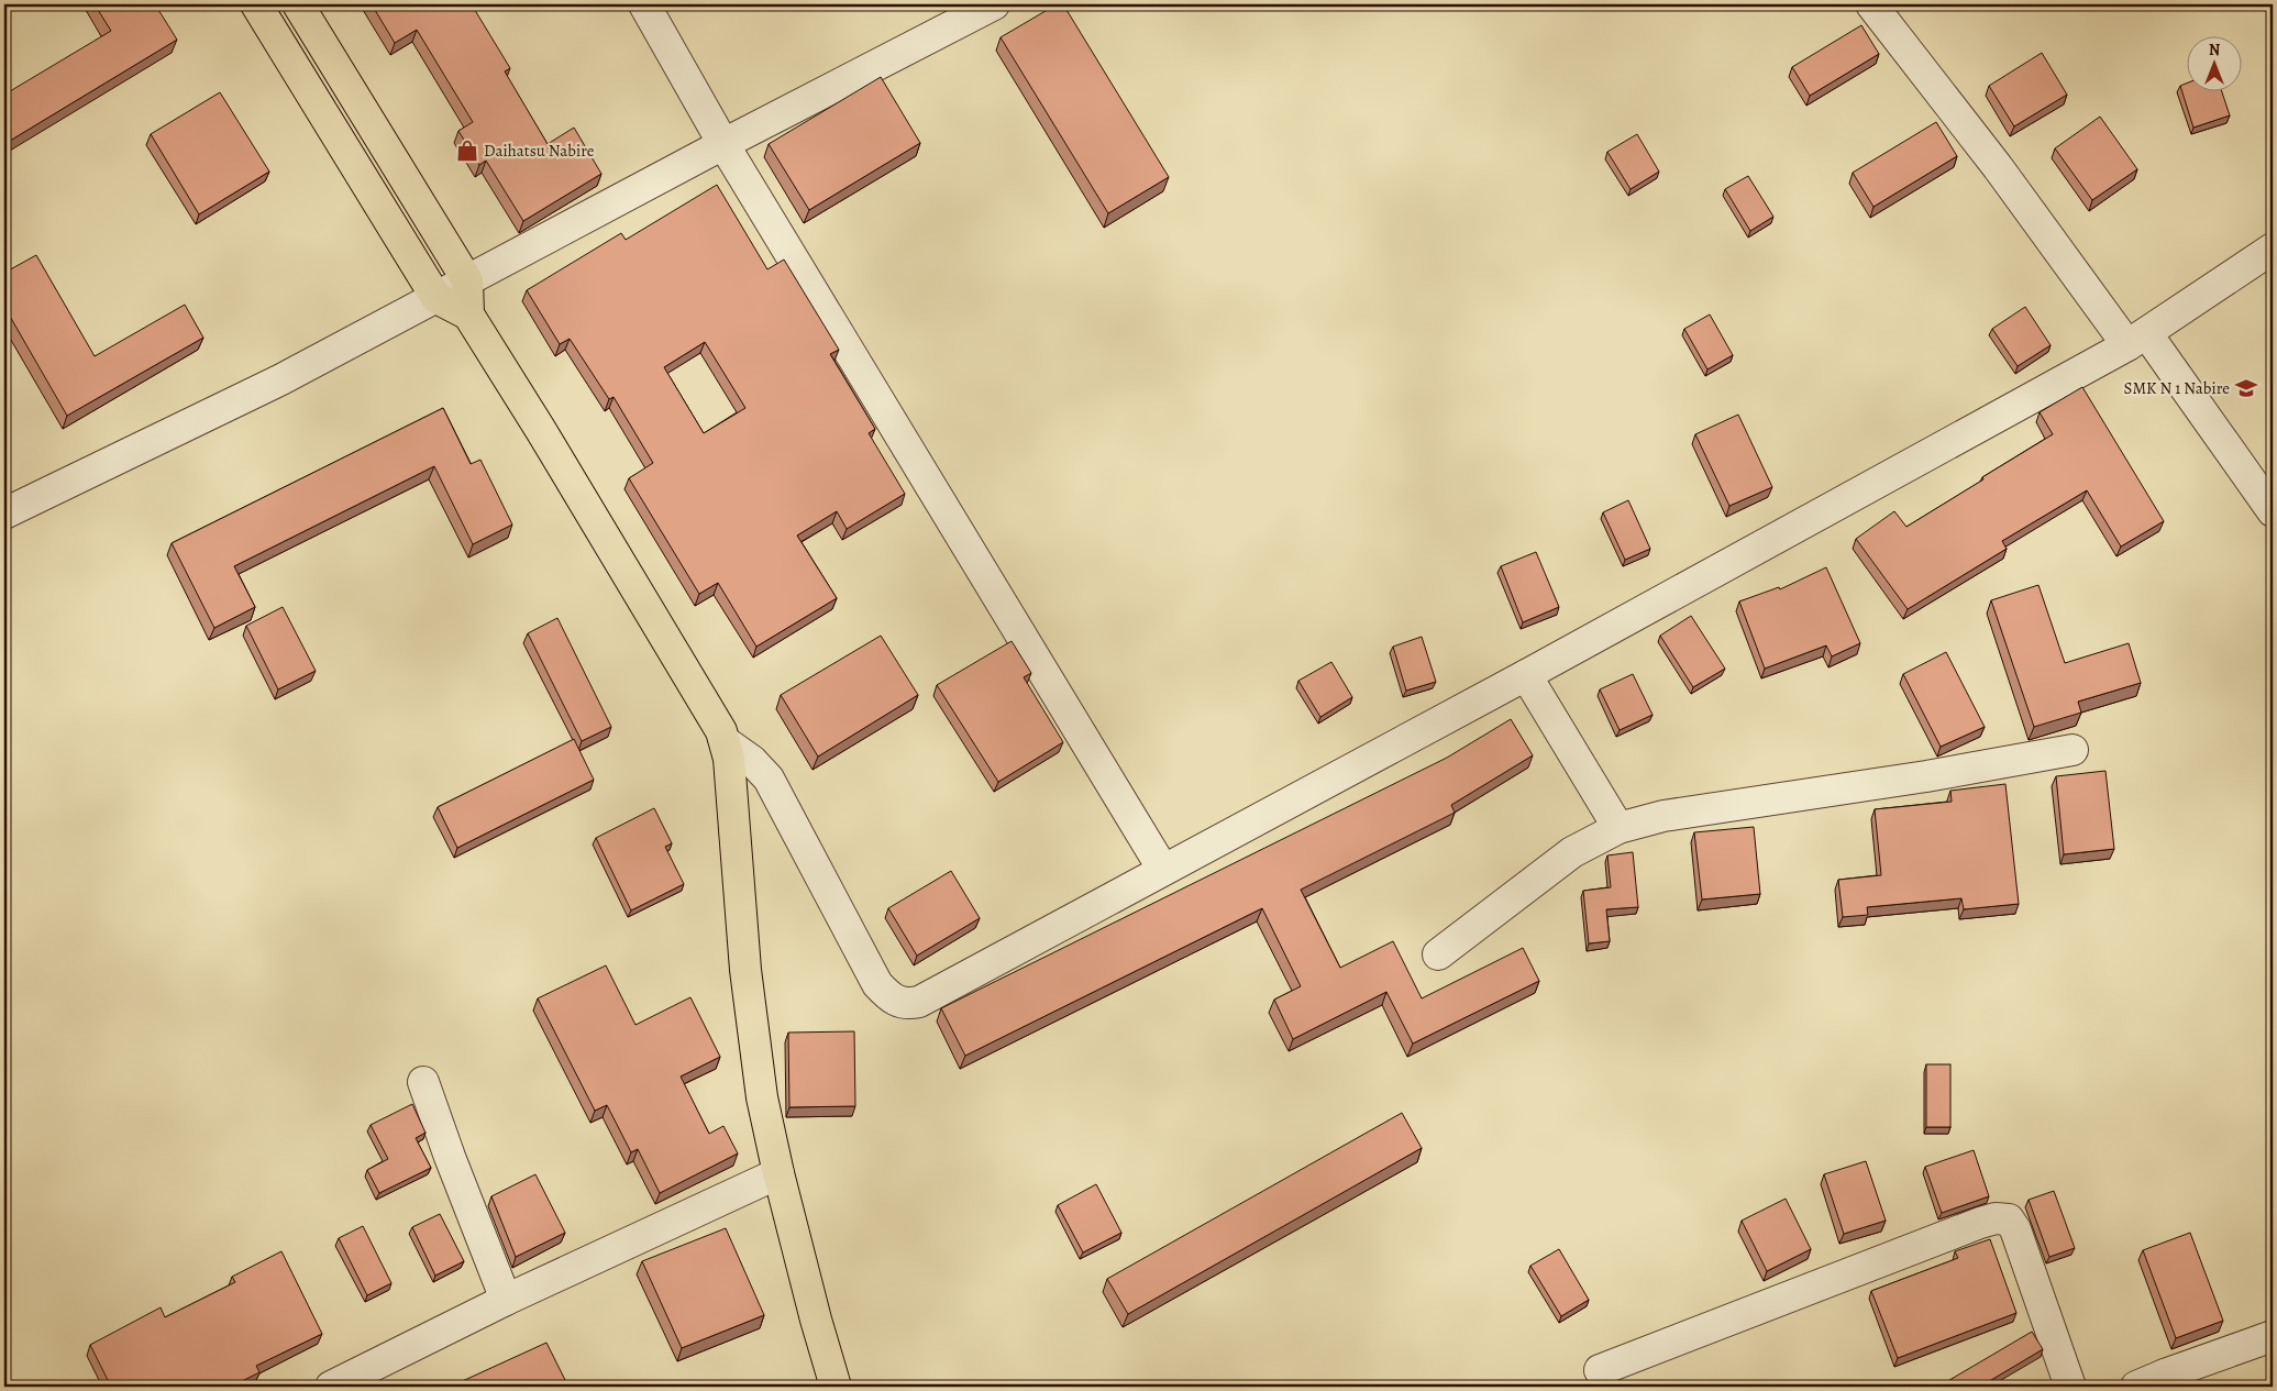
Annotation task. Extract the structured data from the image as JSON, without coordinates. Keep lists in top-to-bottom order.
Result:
{
  "places": {
    "shop": ["Daihatsu Nabire"],
    "school or university": ["SMK N 1 Nabire"]
  },
  "north": "top"
}
